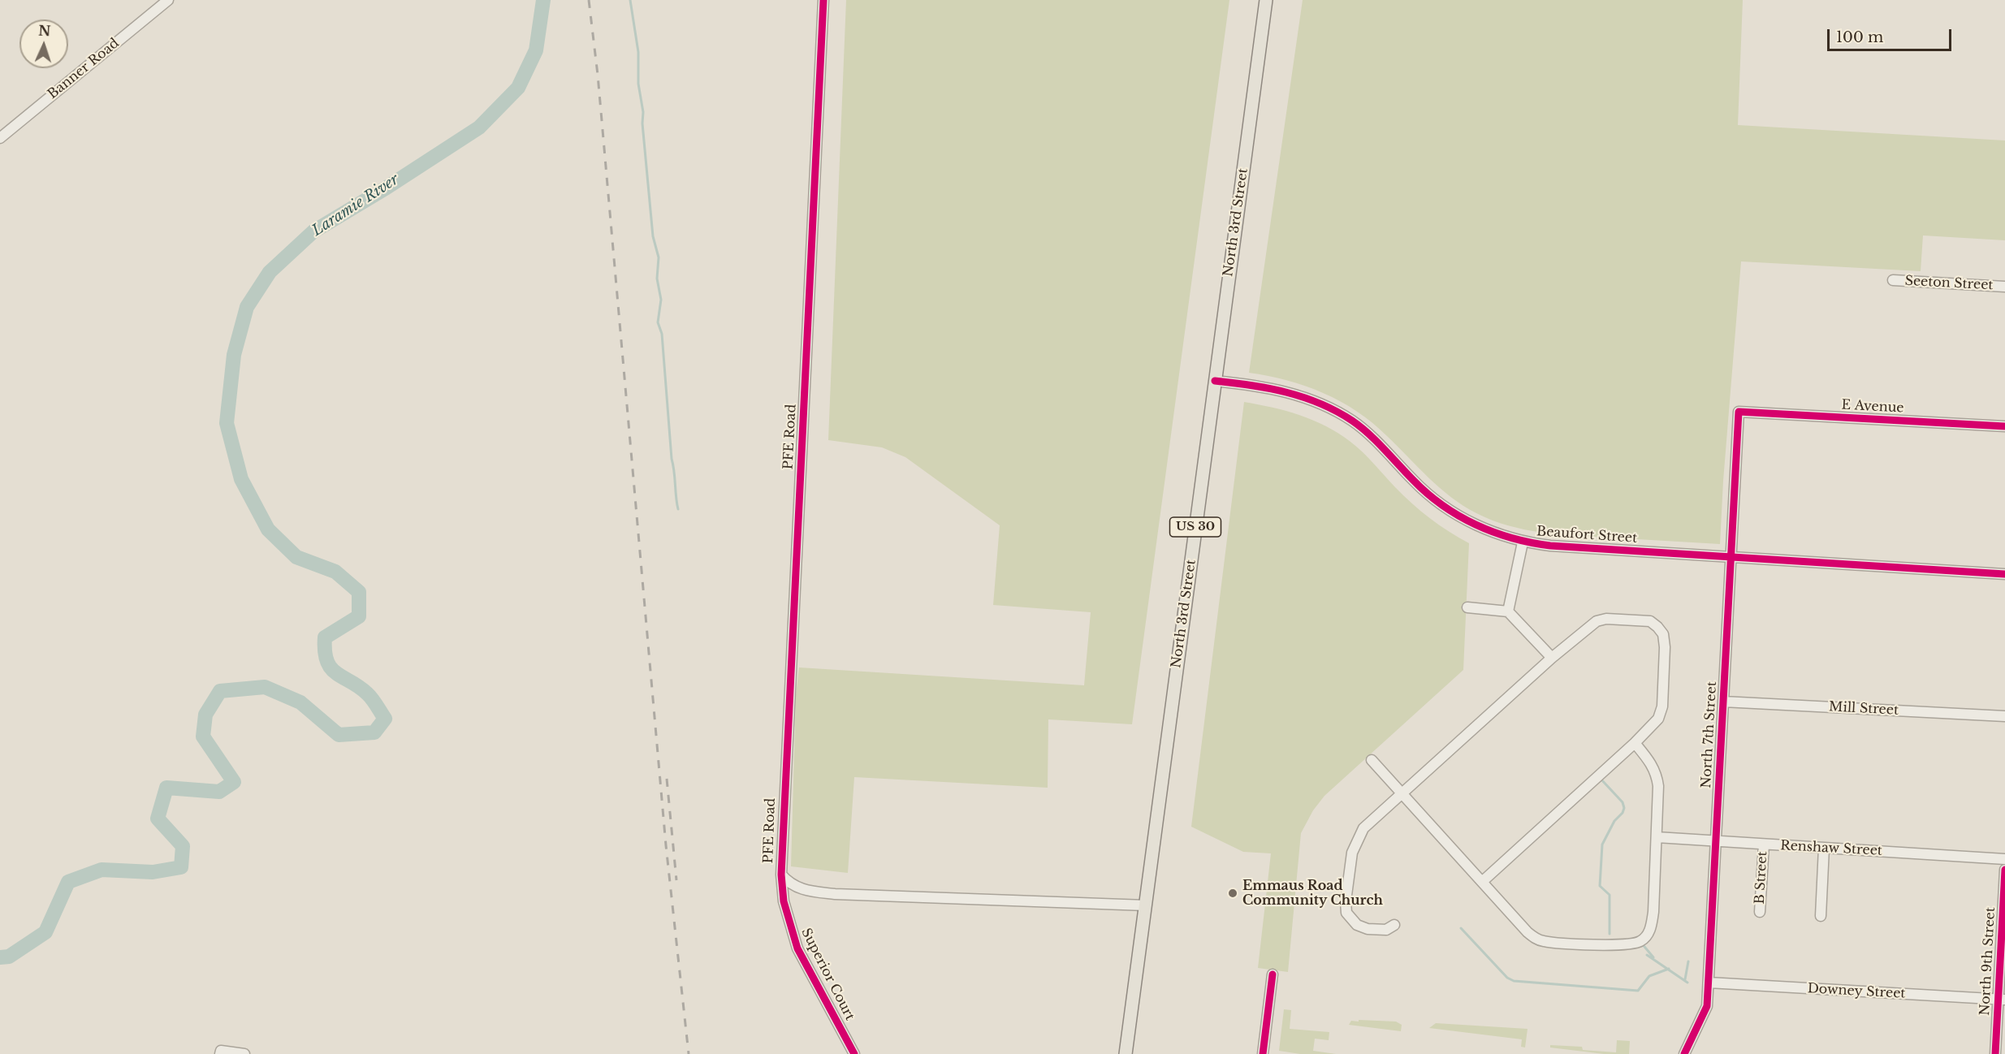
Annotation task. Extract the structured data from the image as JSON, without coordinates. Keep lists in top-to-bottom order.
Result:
{
  "streets": {
    "main road": ["North 3rd Street", "US 30"],
    "street": [
      "Banner Road",
      "Seeton Street",
      "E Avenue",
      "PFE Road",
      "Beaufort Street",
      "Mill Street",
      "North 7th Street",
      "Renshaw Street",
      "B Street",
      "North 9th Street",
      "Superior Court",
      "Downey Street"
    ]
  },
  "crossings": [
    ["North 3rd Street", "PFE Road"],
    ["North 3rd Street", "Beaufort Street"],
    ["E Avenue", "North 7th Street"],
    ["PFE Road", "Superior Court"],
    ["Beaufort Street", "North 7th Street"],
    ["Mill Street", "North 7th Street"],
    ["North 7th Street", "Renshaw Street"],
    ["North 7th Street", "Downey Street"],
    ["Renshaw Street", "B Street"],
    ["North 9th Street", "Downey Street"]
  ],
  "water": ["Laramie River"],
  "places": ["Emmaus Road Community Church"],
  "scale_bar": "100 m",
  "north": "top"
}
